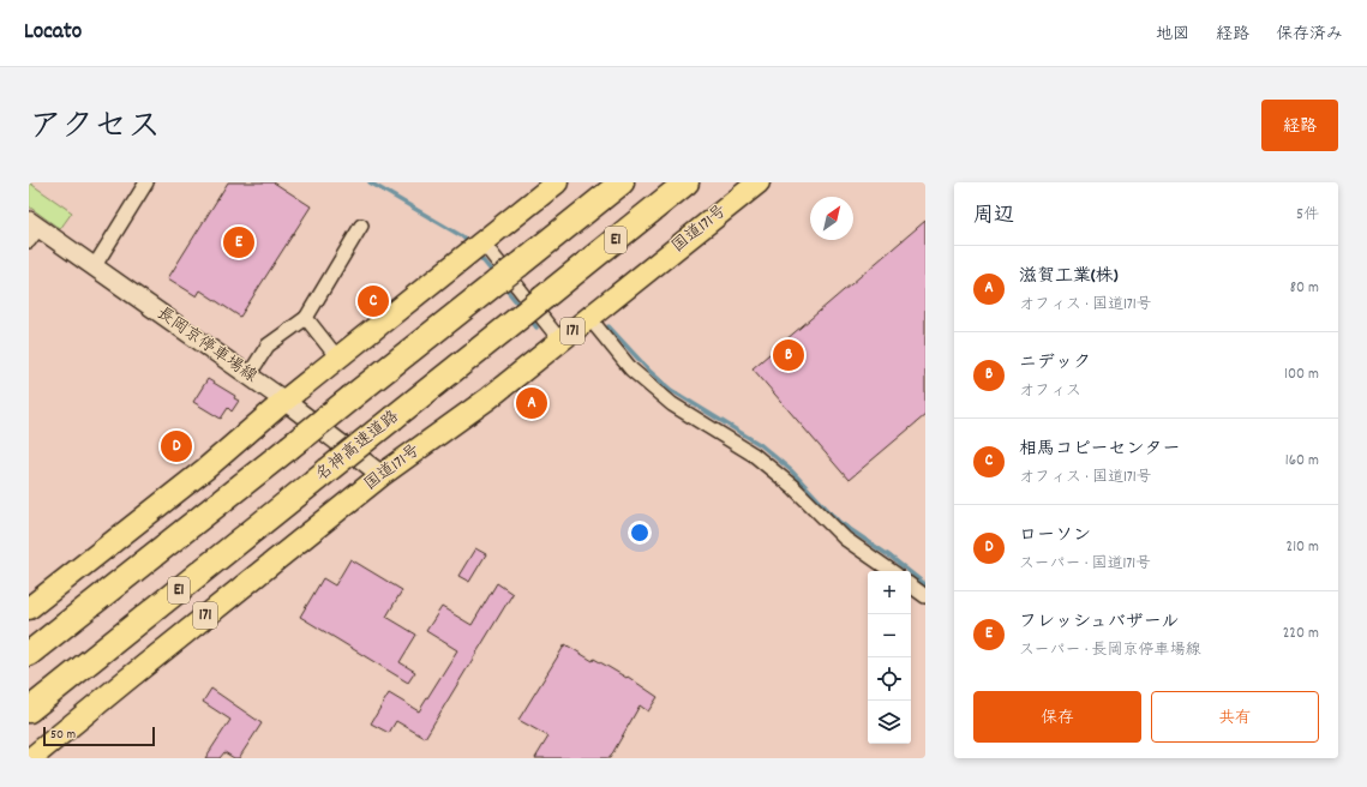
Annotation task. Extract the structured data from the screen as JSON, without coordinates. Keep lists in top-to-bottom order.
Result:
{
  "streets": {
    "highway": [
      "国道171号",
      "E1",
      "171",
      "名神高速道路"
    ],
    "main road": ["長岡京停車場線"]
  },
  "crossings": [
    ["国道171号", "長岡京停車場線"]
  ],
  "scale_bar": "50 m",
  "north": "top right",
  "page": {
    "header": "Locato",
    "nav": ["地図", "経路", "保存済み"],
    "title": "アクセス",
    "buttons": [
      "経路",
      ["保存", "共有"]
    ],
    "heading": ["周辺", "5件"],
    "pins": [
      "E",
      "C",
      "B",
      "A",
      "D"
    ],
    "list": [
      {
        "mark": "A",
        "name": "滋賀工業(株)",
        "note": "オフィス · 国道171号",
        "value": "80 m"
      },
      {
        "mark": "B",
        "name": "ニデック",
        "note": "オフィス",
        "value": "100 m"
      },
      {
        "mark": "C",
        "name": "相馬コピーセンター",
        "note": "オフィス · 国道171号",
        "value": "160 m"
      },
      {
        "mark": "D",
        "name": "ローソン",
        "note": "スーパー · 国道171号",
        "value": "210 m"
      },
      {
        "mark": "E",
        "name": "フレッシュバザール",
        "note": "スーパー · 長岡京停車場線",
        "value": "220 m"
      }
    ],
    "map_buttons": ["+", "−"],
    "scale": "50 m"
  }
}
